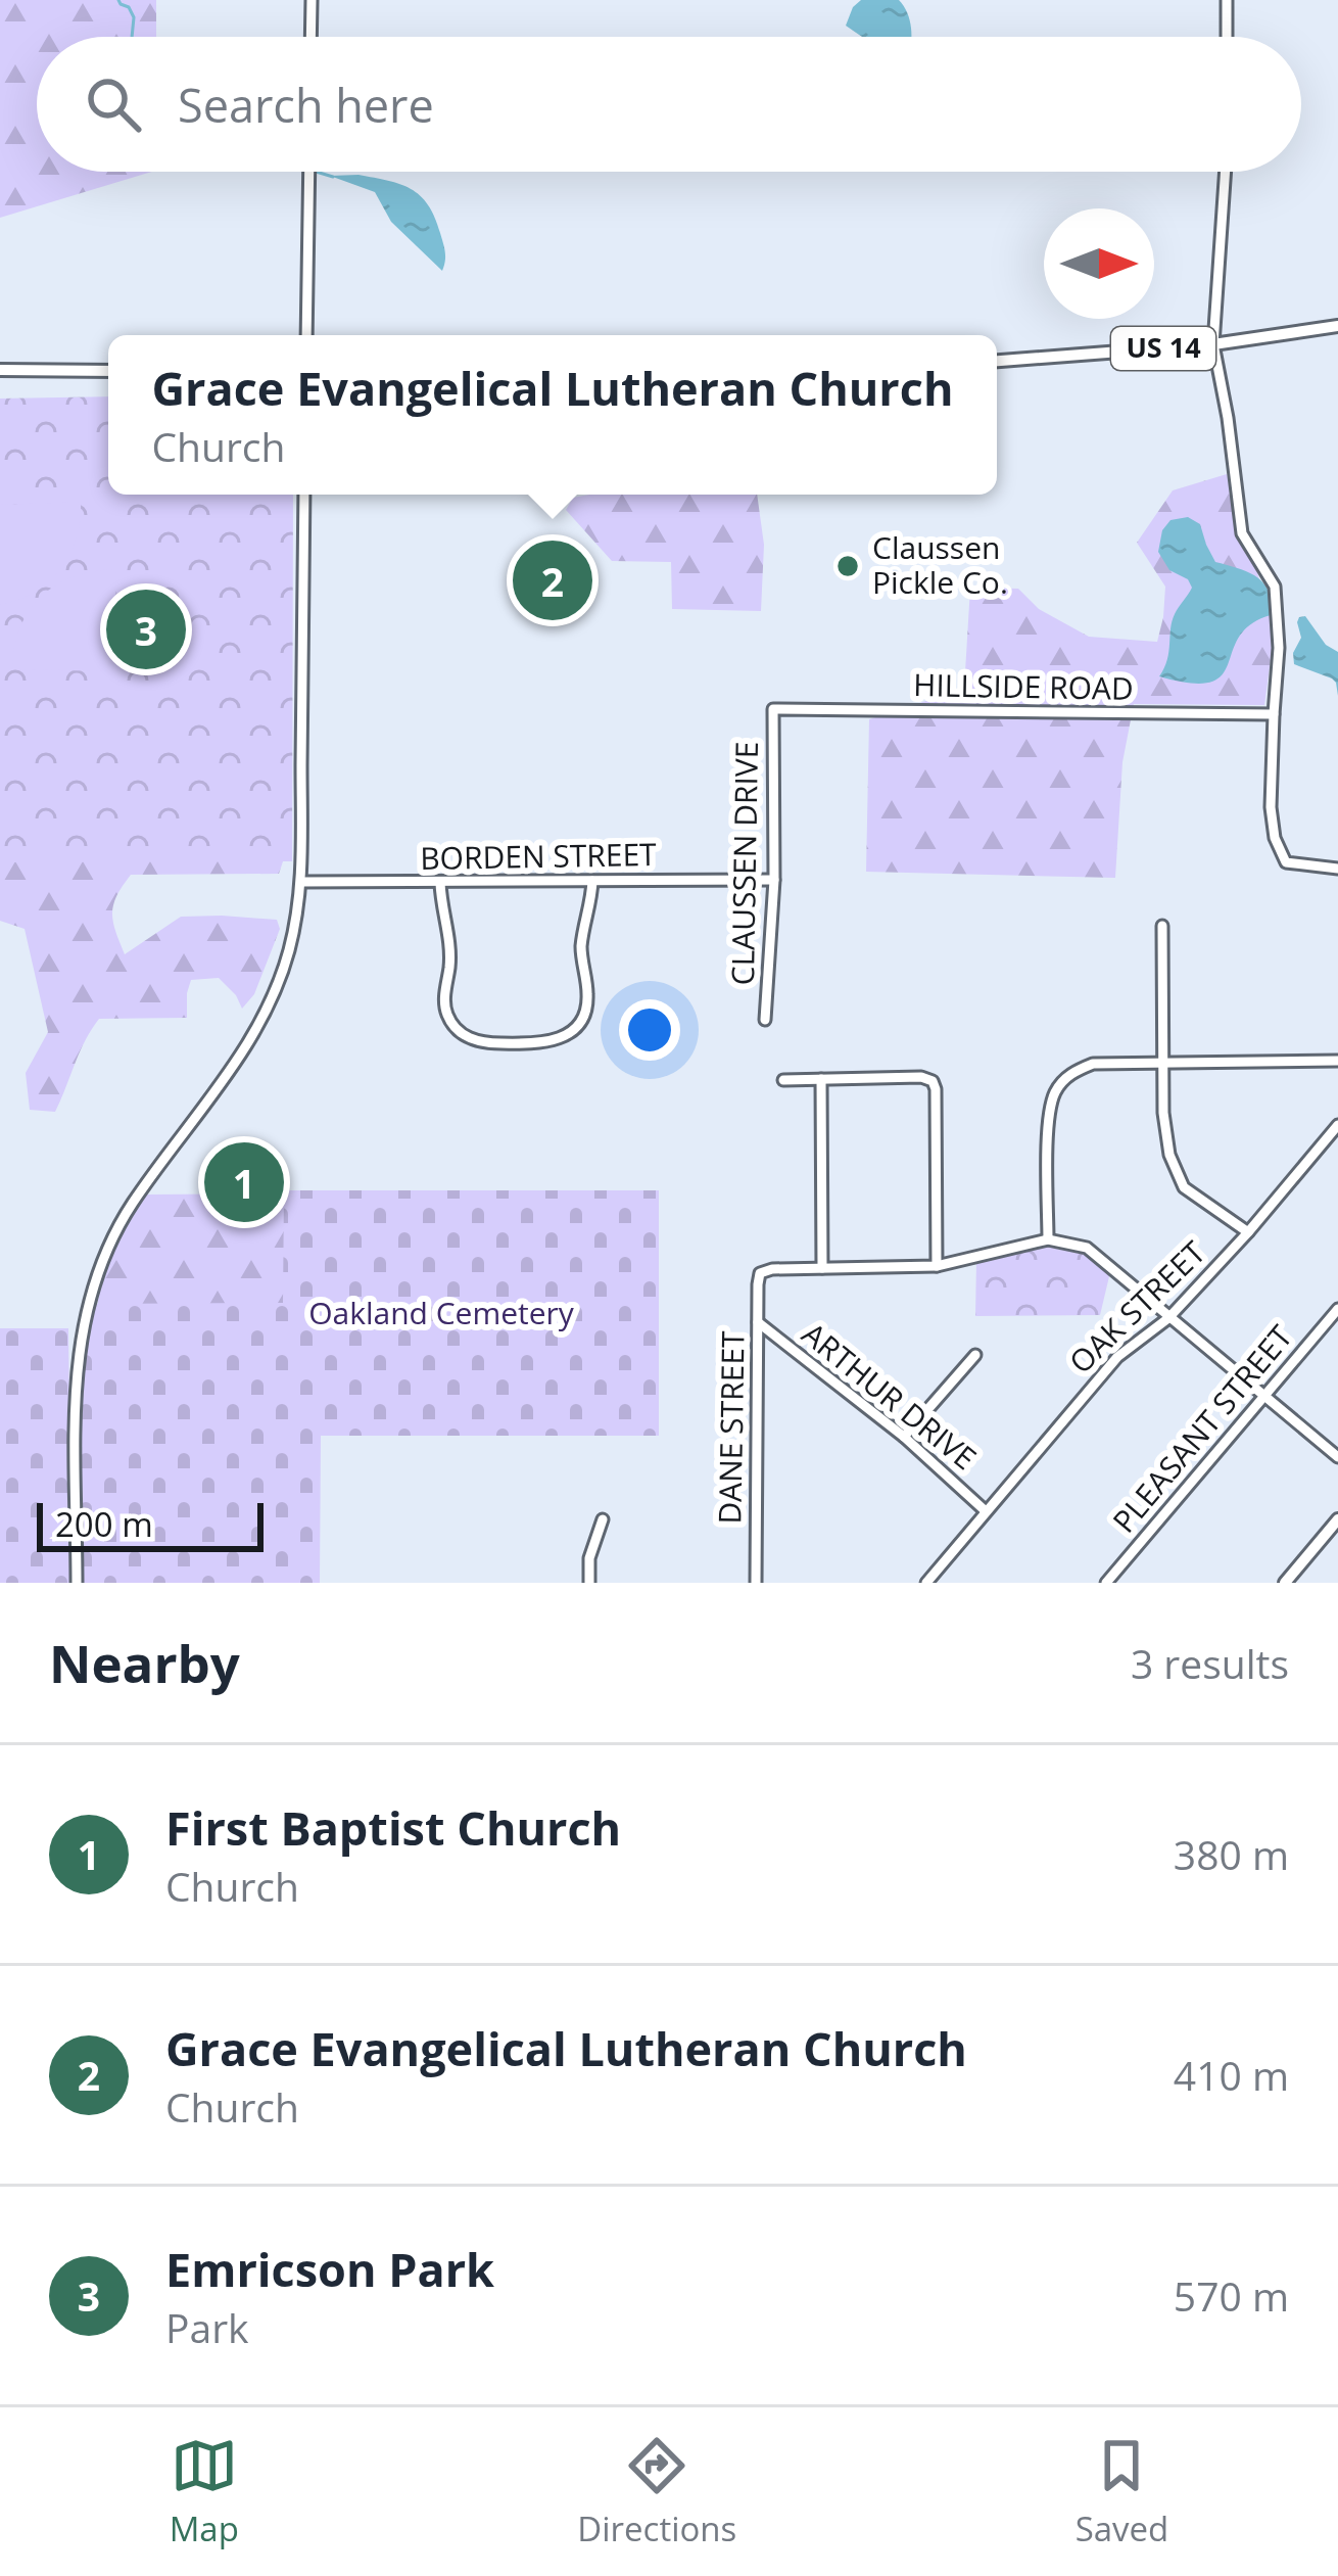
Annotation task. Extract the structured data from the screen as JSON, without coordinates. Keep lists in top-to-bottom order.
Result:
{
  "streets": {
    "main road": ["US 14"],
    "street": [
      "HILLSIDE ROAD",
      "BORDEN STREET",
      "CLAUSSEN DRIVE",
      "OAK STREET",
      "ARTHUR DRIVE",
      "DANE STREET",
      "PLEASANT STREET"
    ]
  },
  "crossings": [
    ["HILLSIDE ROAD", "CLAUSSEN DRIVE"],
    ["BORDEN STREET", "CLAUSSEN DRIVE"],
    ["OAK STREET", "ARTHUR DRIVE"],
    ["ARTHUR DRIVE", "DANE STREET"]
  ],
  "parks": ["Oakland Cemetery"],
  "places": ["Claussen Pickle Co."],
  "scale_bar": "200 m",
  "north": "right",
  "page": {
    "search": "Search here",
    "popup": ["Grace Evangelical Lutheran Church", "Church"],
    "pins": ["2", "3", "1"],
    "scale": "200 m",
    "heading": ["Nearby", "3 results"],
    "list": [
      {
        "mark": "1",
        "name": "First Baptist Church",
        "note": "Church",
        "value": "380 m"
      },
      {
        "mark": "2",
        "name": "Grace Evangelical Lutheran Church",
        "note": "Church",
        "value": "410 m"
      },
      {
        "mark": "3",
        "name": "Emricson Park",
        "note": "Park",
        "value": "570 m"
      }
    ],
    "nav": ["Map", "Directions", "Saved"]
  }
}
